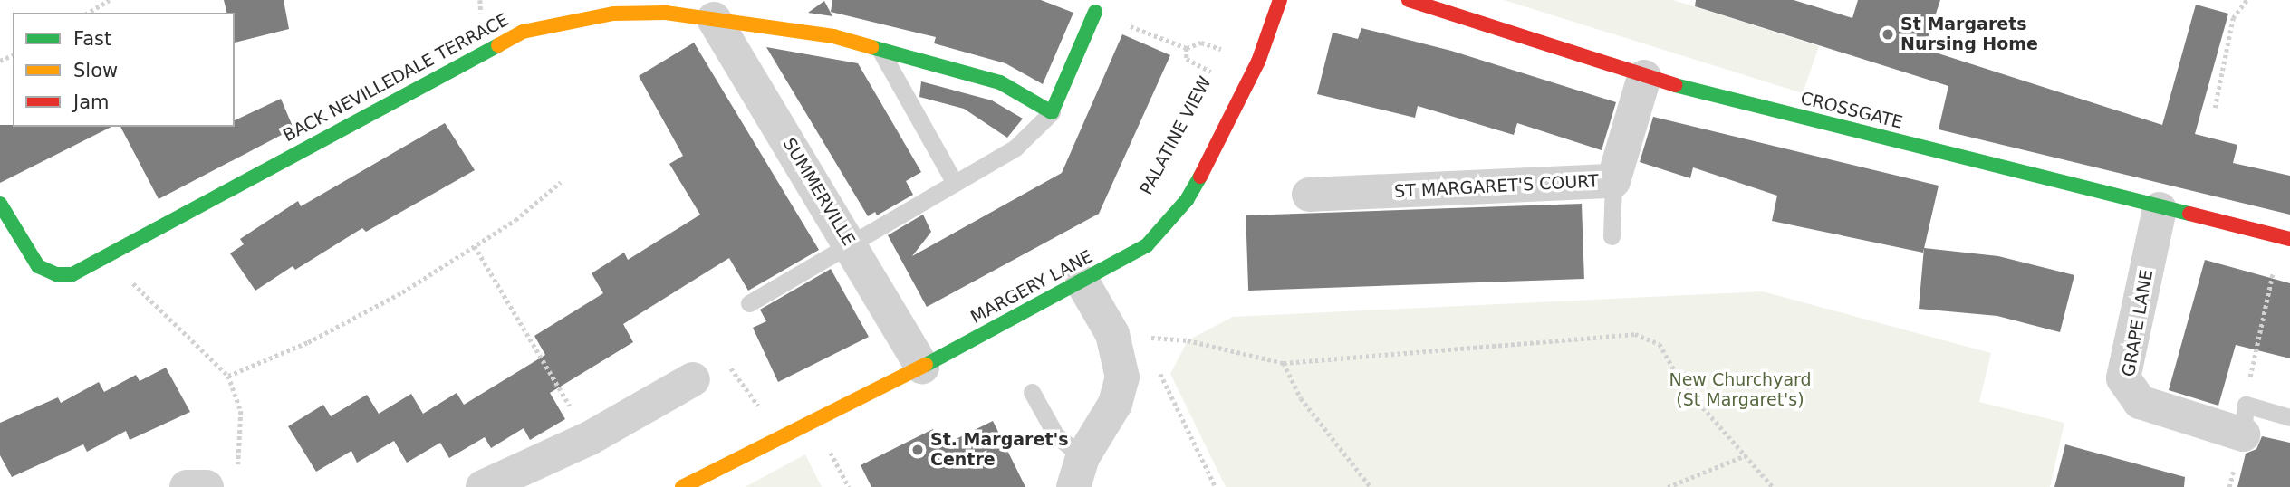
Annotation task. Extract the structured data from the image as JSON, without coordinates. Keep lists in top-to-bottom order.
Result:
{
  "streets": {
    "street": [
      "BACK NEVILLEDALE TERRACE",
      "CROSSGATE",
      "ST MARGARET'S COURT",
      "SUMMERVILLE",
      "MARGERY LANE",
      "GRAPE LANE"
    ],
    "path": ["PALATINE VIEW"]
  },
  "crossings": [
    ["BACK NEVILLEDALE TERRACE", "SUMMERVILLE"],
    ["CROSSGATE", "ST MARGARET'S COURT"],
    ["CROSSGATE", "GRAPE LANE"],
    ["SUMMERVILLE", "MARGERY LANE"]
  ],
  "parks": ["New Churchyard (St Margaret's)"],
  "places": ["St Margarets Nursing Home", "St. Margaret's Centre"],
  "legend": ["Fast", "Slow", "Jam"]
}
